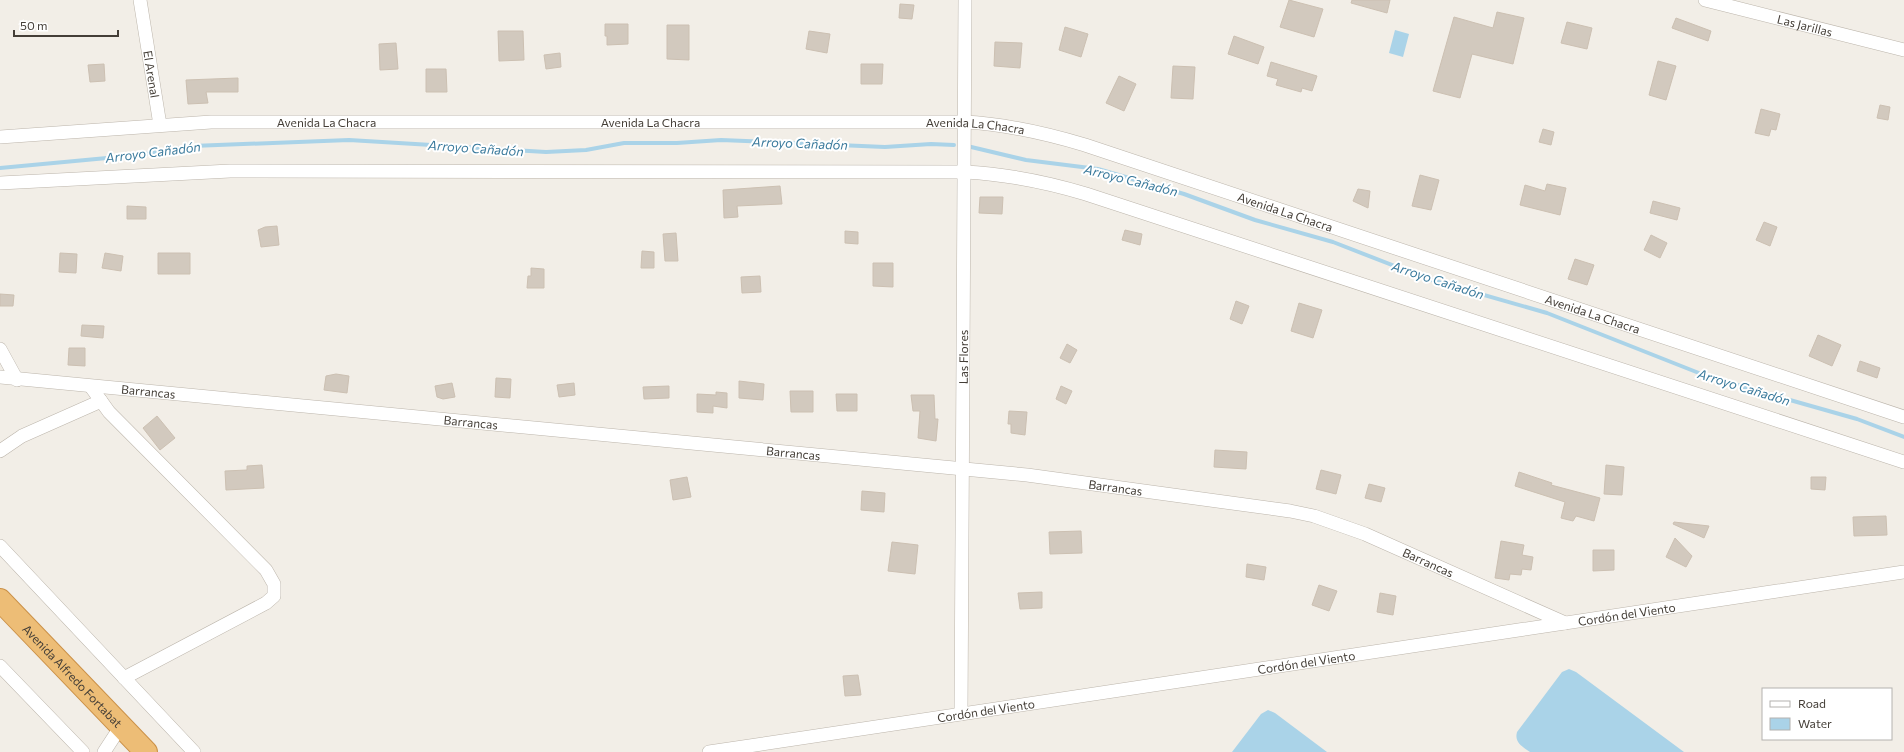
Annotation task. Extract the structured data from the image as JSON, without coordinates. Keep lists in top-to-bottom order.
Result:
{
  "streets": {
    "highway": ["Avenida Alfredo Fortabat"],
    "street": [
      "Las Jarillas",
      "El Arenal",
      "Avenida La Chacra",
      "Las Flores",
      "Barrancas",
      "Cordón del Viento"
    ]
  },
  "crossings": [
    ["El Arenal", "Avenida La Chacra"],
    ["Avenida La Chacra", "Las Flores"],
    ["Las Flores", "Barrancas"],
    ["Las Flores", "Cordón del Viento"],
    ["Barrancas", "Cordón del Viento"]
  ],
  "water": ["Arroyo Cañadón"],
  "legend": ["Road", "Water"],
  "scale_bar": "50 m"
}
